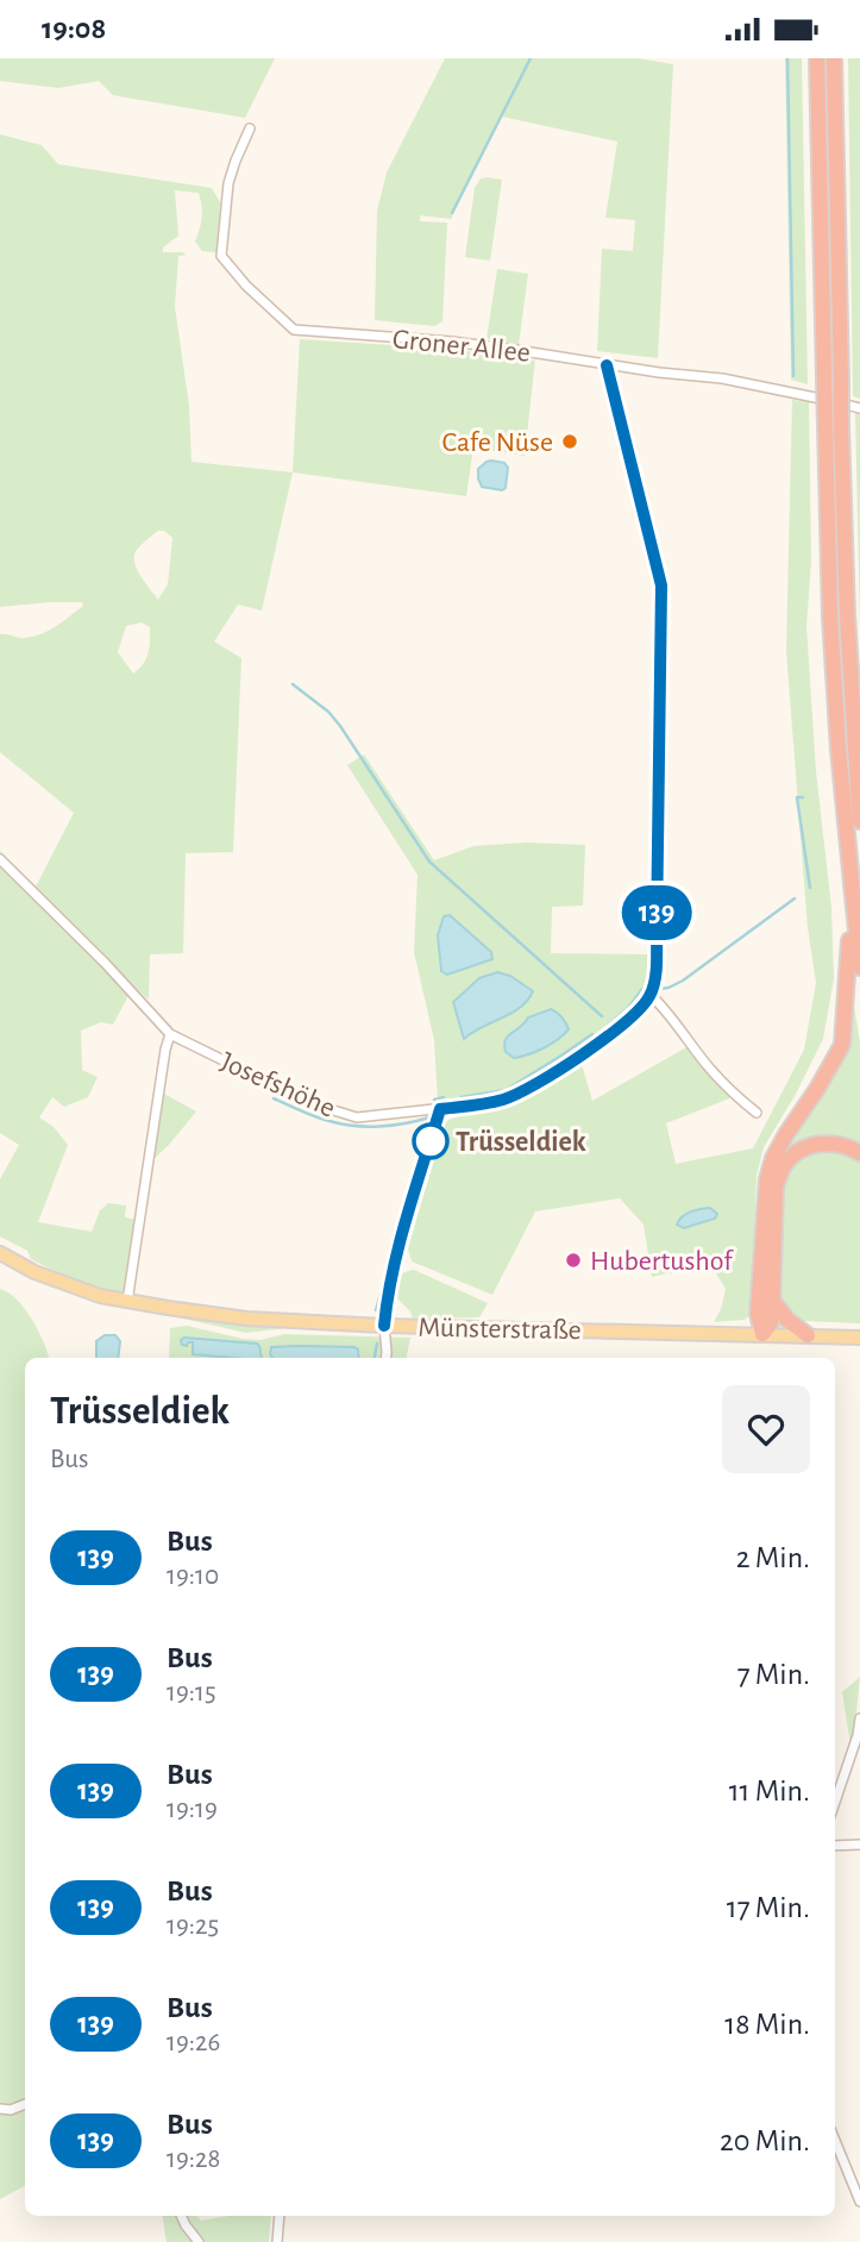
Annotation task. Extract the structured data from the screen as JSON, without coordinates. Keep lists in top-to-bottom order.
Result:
{
  "streets": {
    "main road": ["Münsterstraße"],
    "street": ["Groner Allee", "Josefshöhe"]
  },
  "places": ["Cafe Nüse", "Trüsseldiek", "Hubertushof"],
  "lines": ["bus line 139"],
  "page": {
    "status": "19:08",
    "on_map": "139",
    "heading": ["Trüsseldiek", "Bus"],
    "list": [
      {
        "mark": "139",
        "name": "Bus",
        "note": "19:10",
        "value": "2 Min."
      },
      {
        "mark": "139",
        "name": "Bus",
        "note": "19:15",
        "value": "7 Min."
      },
      {
        "mark": "139",
        "name": "Bus",
        "note": "19:19",
        "value": "11 Min."
      },
      {
        "mark": "139",
        "name": "Bus",
        "note": "19:25",
        "value": "17 Min."
      },
      {
        "mark": "139",
        "name": "Bus",
        "note": "19:26",
        "value": "18 Min."
      },
      {
        "mark": "139",
        "name": "Bus",
        "note": "19:28",
        "value": "20 Min."
      }
    ]
  }
}
